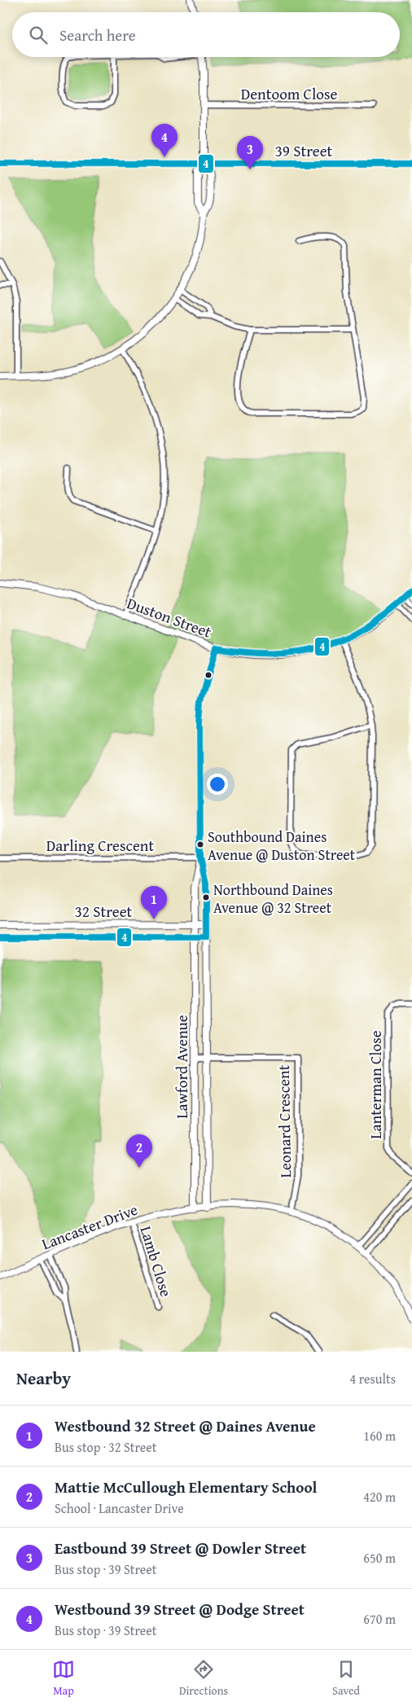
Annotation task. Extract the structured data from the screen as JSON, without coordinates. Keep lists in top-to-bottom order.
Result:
{
  "streets": {
    "street": [
      "Dentoom Close",
      "39 Street",
      "Duston Street",
      "Darling Crescent",
      "32 Street",
      "Lawford Avenue",
      "Lanterman Close",
      "Leonard Crescent",
      "Lancaster Drive",
      "Lamb Close"
    ]
  },
  "crossings": [
    ["Darling Crescent", "Lawford Avenue"],
    ["32 Street", "Lawford Avenue"],
    ["Lawford Avenue", "Leonard Crescent"],
    ["Lawford Avenue", "Lancaster Drive"],
    ["Leonard Crescent", "Lancaster Drive"],
    ["Lancaster Drive", "Lamb Close"]
  ],
  "places": ["Southbound Daines Avenue @ Duston Street", "Northbound Daines Avenue @ 32 Street"],
  "lines": ["transit line 4"],
  "page": {
    "search": "Search here",
    "pins": [
      "4",
      "3",
      "1",
      "2"
    ],
    "heading": ["Nearby", "4 results"],
    "list": [
      {
        "mark": "1",
        "name": "Westbound 32 Street @ Daines Avenue",
        "note": "Bus stop · 32 Street",
        "value": "160 m"
      },
      {
        "mark": "2",
        "name": "Mattie McCullough Elementary School",
        "note": "School · Lancaster Drive",
        "value": "420 m"
      },
      {
        "mark": "3",
        "name": "Eastbound 39 Street @ Dowler Street",
        "note": "Bus stop · 39 Street",
        "value": "650 m"
      },
      {
        "mark": "4",
        "name": "Westbound 39 Street @ Dodge Street",
        "note": "Bus stop · 39 Street",
        "value": "670 m"
      }
    ],
    "nav": ["Map", "Directions", "Saved"]
  }
}
